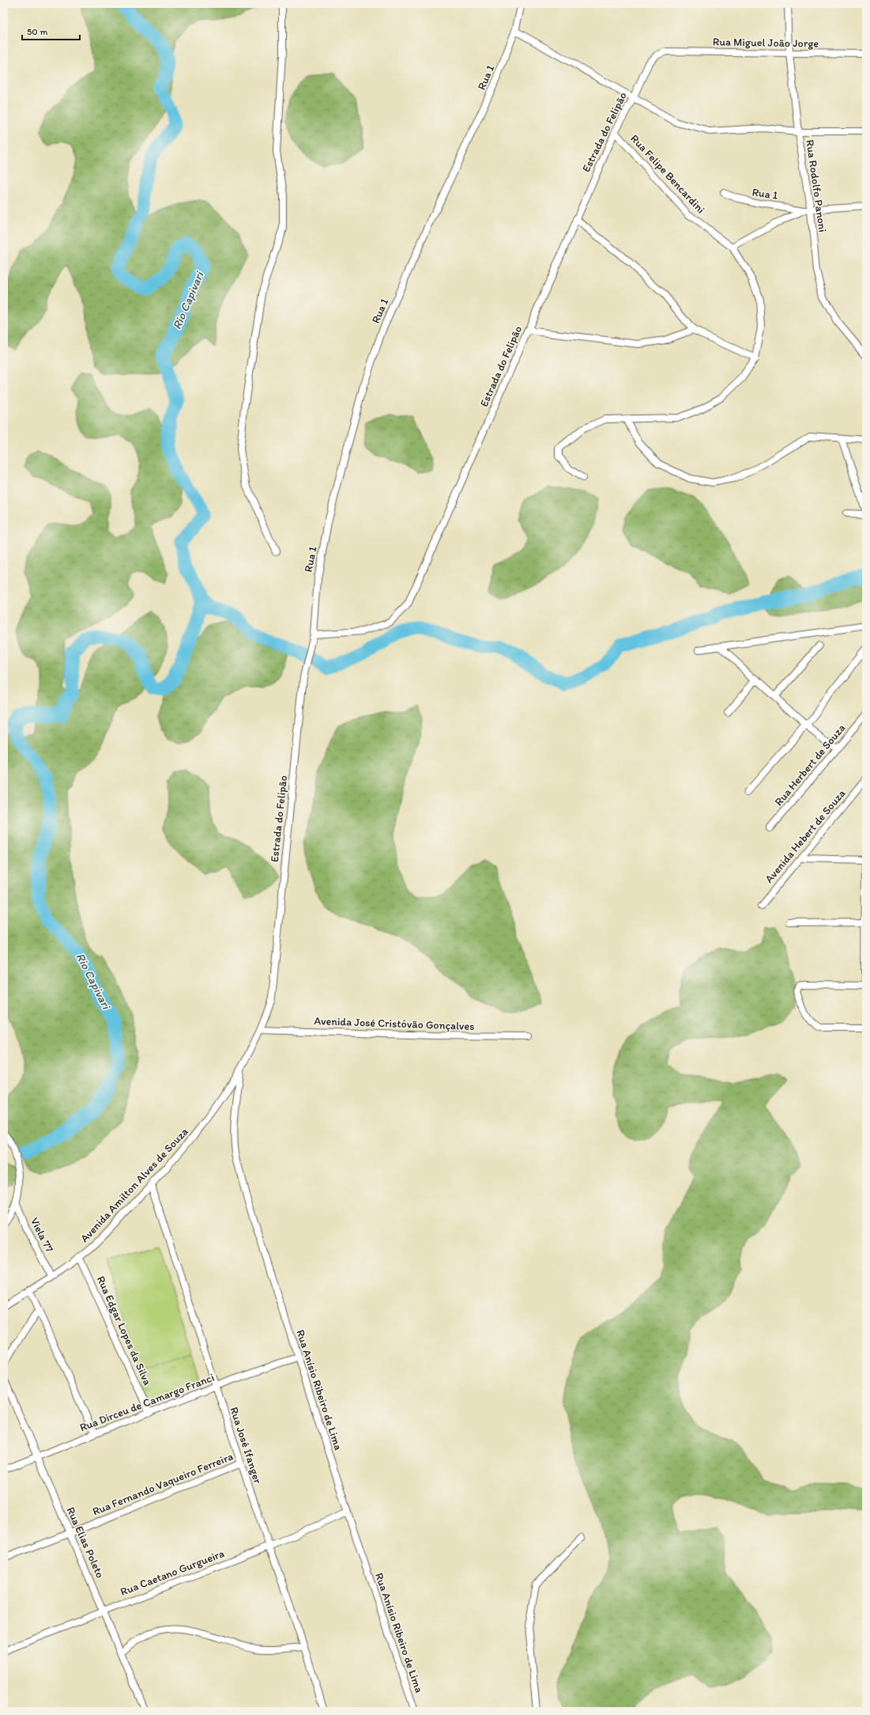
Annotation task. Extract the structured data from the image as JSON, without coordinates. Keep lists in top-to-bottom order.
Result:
{
  "streets": {
    "street": [
      "Rua Miguel João Jorge",
      "Rua 1",
      "Estrada do Felipão",
      "Rua Felipe Bencardini",
      "Rua Rodolfo Panoni",
      "Rua Herbert de Souza",
      "Avenida Hebert de Souza",
      "Avenida José Cristóvão Gonçalves",
      "Avenida Amilton Alves de Souza",
      "Viela 77",
      "Rua Edgar Lopes da Silva",
      "Rua Anísio Ribeiro de Lima",
      "Rua Dirceu de Camargo Franci",
      "Rua José Ifanger",
      "Rua Fernando Vaqueiro Ferreira",
      "Rua Elias Poleto",
      "Rua Caetano Gurgueira"
    ]
  },
  "crossings": [
    ["Rua Miguel João Jorge", "Estrada do Felipão"],
    ["Rua Miguel João Jorge", "Rua Rodolfo Panoni"],
    ["Rua 1", "Estrada do Felipão"],
    ["Rua 1", "Rua Rodolfo Panoni"],
    ["Estrada do Felipão", "Rua Felipe Bencardini"],
    ["Estrada do Felipão", "Avenida Amilton Alves de Souza"],
    ["Avenida José Cristóvão Gonçalves", "Avenida Amilton Alves de Souza"],
    ["Avenida Amilton Alves de Souza", "Viela 77"],
    ["Avenida Amilton Alves de Souza", "Rua Edgar Lopes da Silva"],
    ["Avenida Amilton Alves de Souza", "Rua Anísio Ribeiro de Lima"],
    ["Avenida Amilton Alves de Souza", "Rua José Ifanger"],
    ["Rua Edgar Lopes da Silva", "Rua Dirceu de Camargo Franci"],
    ["Rua Anísio Ribeiro de Lima", "Rua Dirceu de Camargo Franci"],
    ["Rua Anísio Ribeiro de Lima", "Rua Caetano Gurgueira"],
    ["Rua Dirceu de Camargo Franci", "Rua José Ifanger"],
    ["Rua Dirceu de Camargo Franci", "Rua Elias Poleto"],
    ["Rua José Ifanger", "Rua Fernando Vaqueiro Ferreira"],
    ["Rua José Ifanger", "Rua Caetano Gurgueira"],
    ["Rua Fernando Vaqueiro Ferreira", "Rua Elias Poleto"],
    ["Rua Elias Poleto", "Rua Caetano Gurgueira"]
  ],
  "water": ["Rio Capivari"],
  "scale_bar": "50 m"
}
